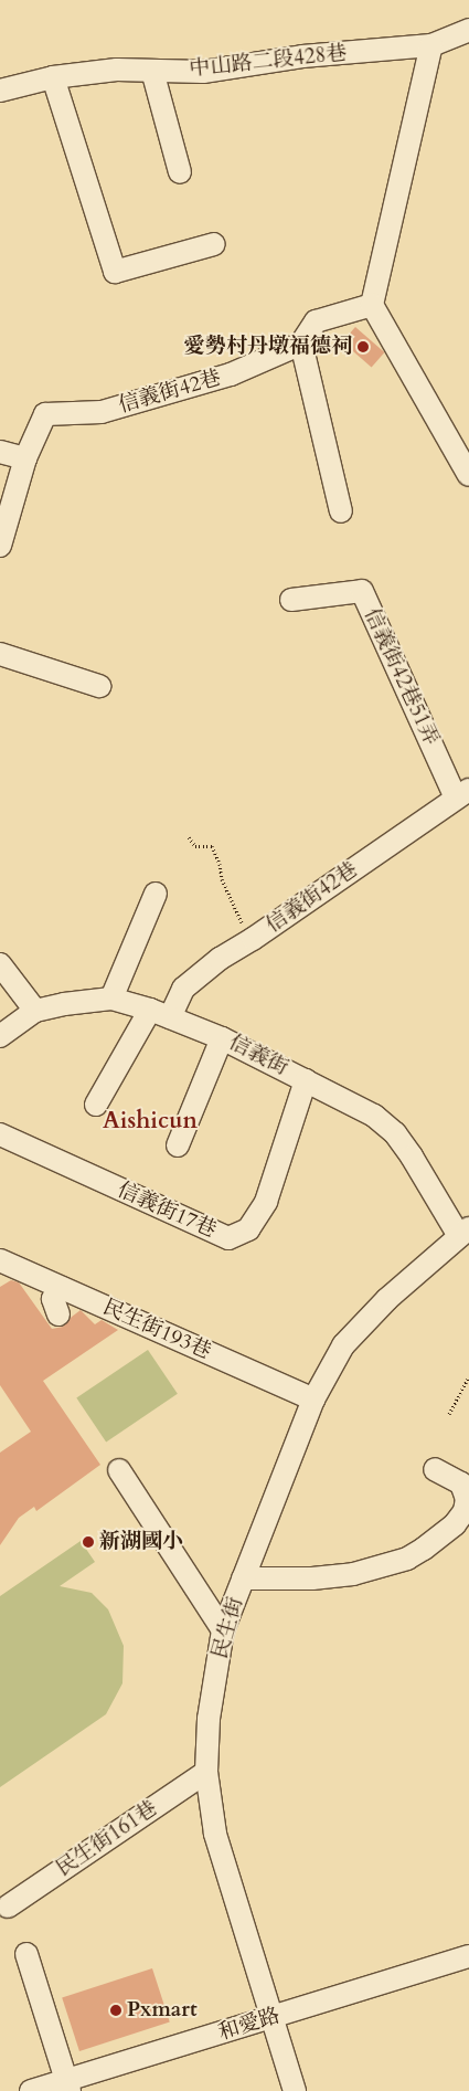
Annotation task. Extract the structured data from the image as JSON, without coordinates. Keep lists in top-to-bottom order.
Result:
{
  "streets": {
    "street": [
      "中山路二段428巷",
      "信義街42巷",
      "信義街42巷51弄",
      "信義街",
      "信義街17巷",
      "民生街193巷",
      "民生街",
      "民生街161巷",
      "和愛路"
    ]
  },
  "crossings": [
    ["信義街42巷", "信義街42巷51弄"],
    ["信義街42巷", "信義街"],
    ["信義街", "信義街17巷"],
    ["信義街", "民生街"],
    ["民生街193巷", "民生街"],
    ["民生街", "民生街161巷"],
    ["民生街", "和愛路"]
  ],
  "districts": ["Aishicun"],
  "places": ["愛勢村丹墩福德祠", "新湖國小", "Pxmart"]
}
